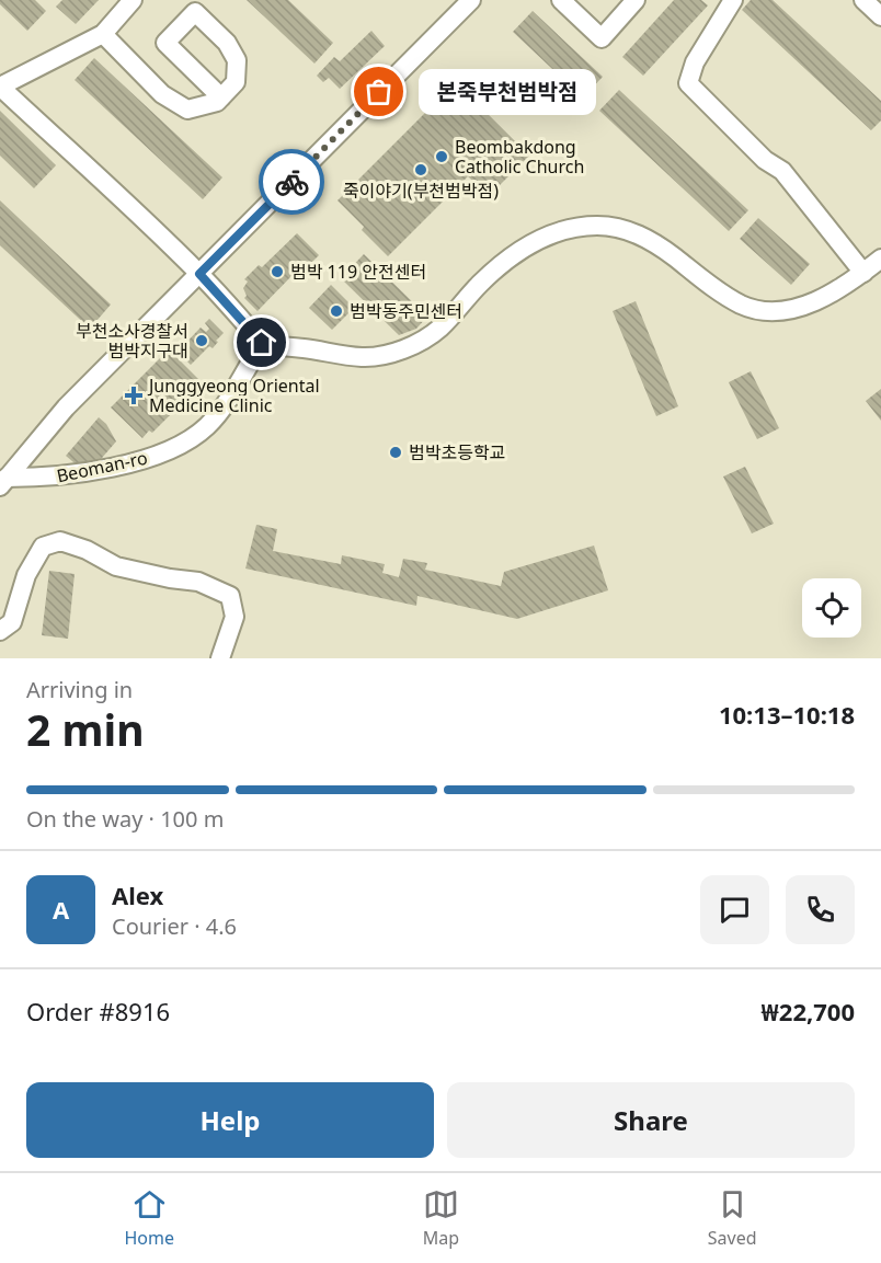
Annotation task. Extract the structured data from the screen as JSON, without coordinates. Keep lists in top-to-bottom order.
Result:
{
  "streets": {
    "street": ["Beoman-ro"]
  },
  "places": {
    "other": [
      "본죽부천범박점",
      "Beombakdong Catholic Church",
      "죽이야기(부천범박점)",
      "범박 119 안전센터",
      "범박동주민센터",
      "부천소사경찰서 범박지구대",
      "범박초등학교"
    ],
    "health": ["Junggyeong Oriental Medicine Clinic"]
  },
  "page": {
    "bubble": "본죽부천범박점",
    "heading": ["2 min", "Arriving in", "10:13–10:18"],
    "panel": [
      "Alex",
      "Courier · 4.6",
      "Order #8916",
      "₩22,700"
    ],
    "bar": "On the way · 100 m",
    "round": "A",
    "buttons": ["Help", "Share"],
    "tabs": ["Home", "Map", "Saved"]
  }
}
